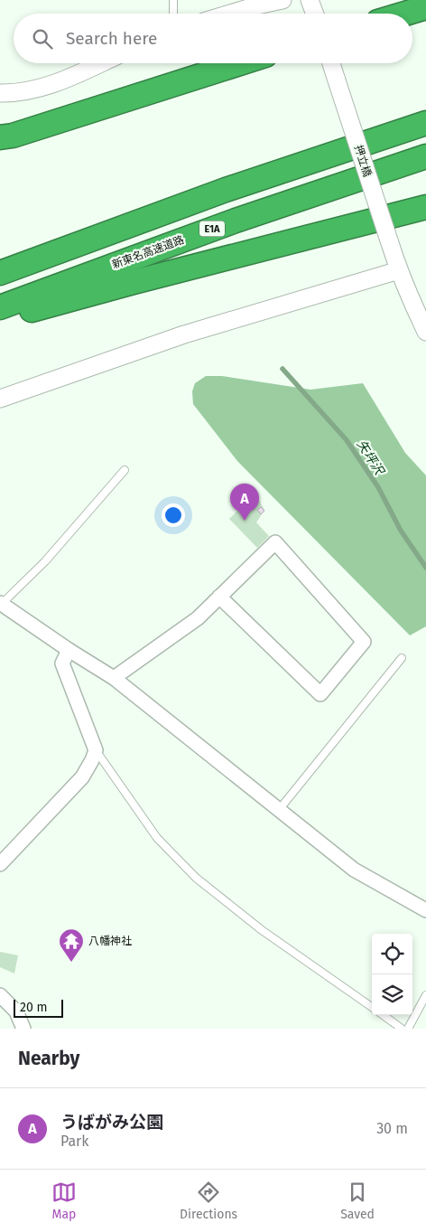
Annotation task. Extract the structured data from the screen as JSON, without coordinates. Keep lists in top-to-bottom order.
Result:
{
  "streets": {
    "highway": ["E1A", "新東名高速道路"],
    "street": ["押立橋"]
  },
  "water": ["矢坪沢"],
  "places": {
    "temple": ["八幡神社"]
  },
  "scale_bar": "20 m",
  "page": {
    "search": "Search here",
    "pins": "A",
    "scale": "20 m",
    "heading": "Nearby",
    "list": [
      {
        "mark": "A",
        "name": "うばがみ公園",
        "note": "Park",
        "value": "30 m"
      }
    ],
    "nav": ["Map", "Directions", "Saved"]
  }
}
